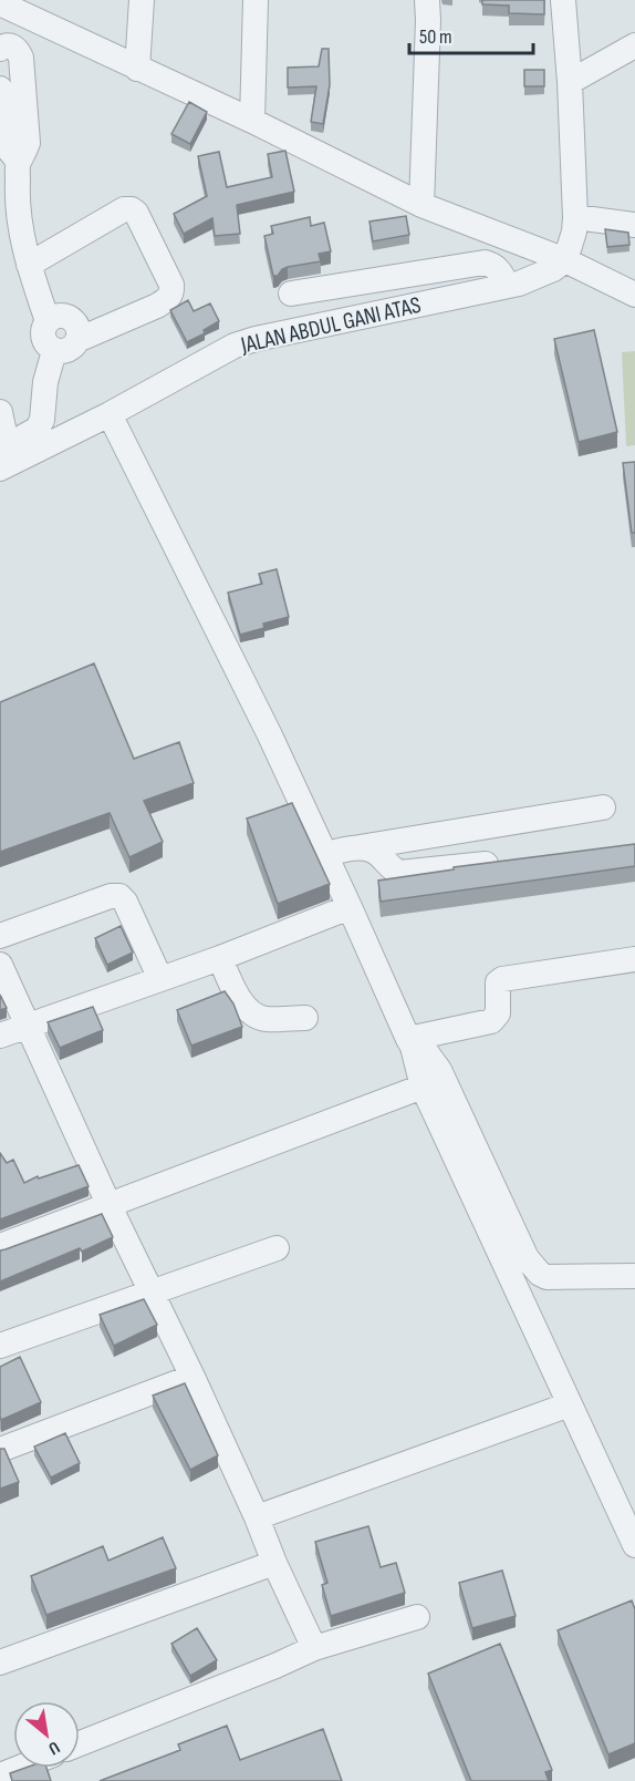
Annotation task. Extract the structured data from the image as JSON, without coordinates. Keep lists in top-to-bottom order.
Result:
{
  "streets": {
    "street": ["JALAN ABDUL GANI ATAS"]
  },
  "scale_bar": "50 m",
  "north": "bottom right"
}
